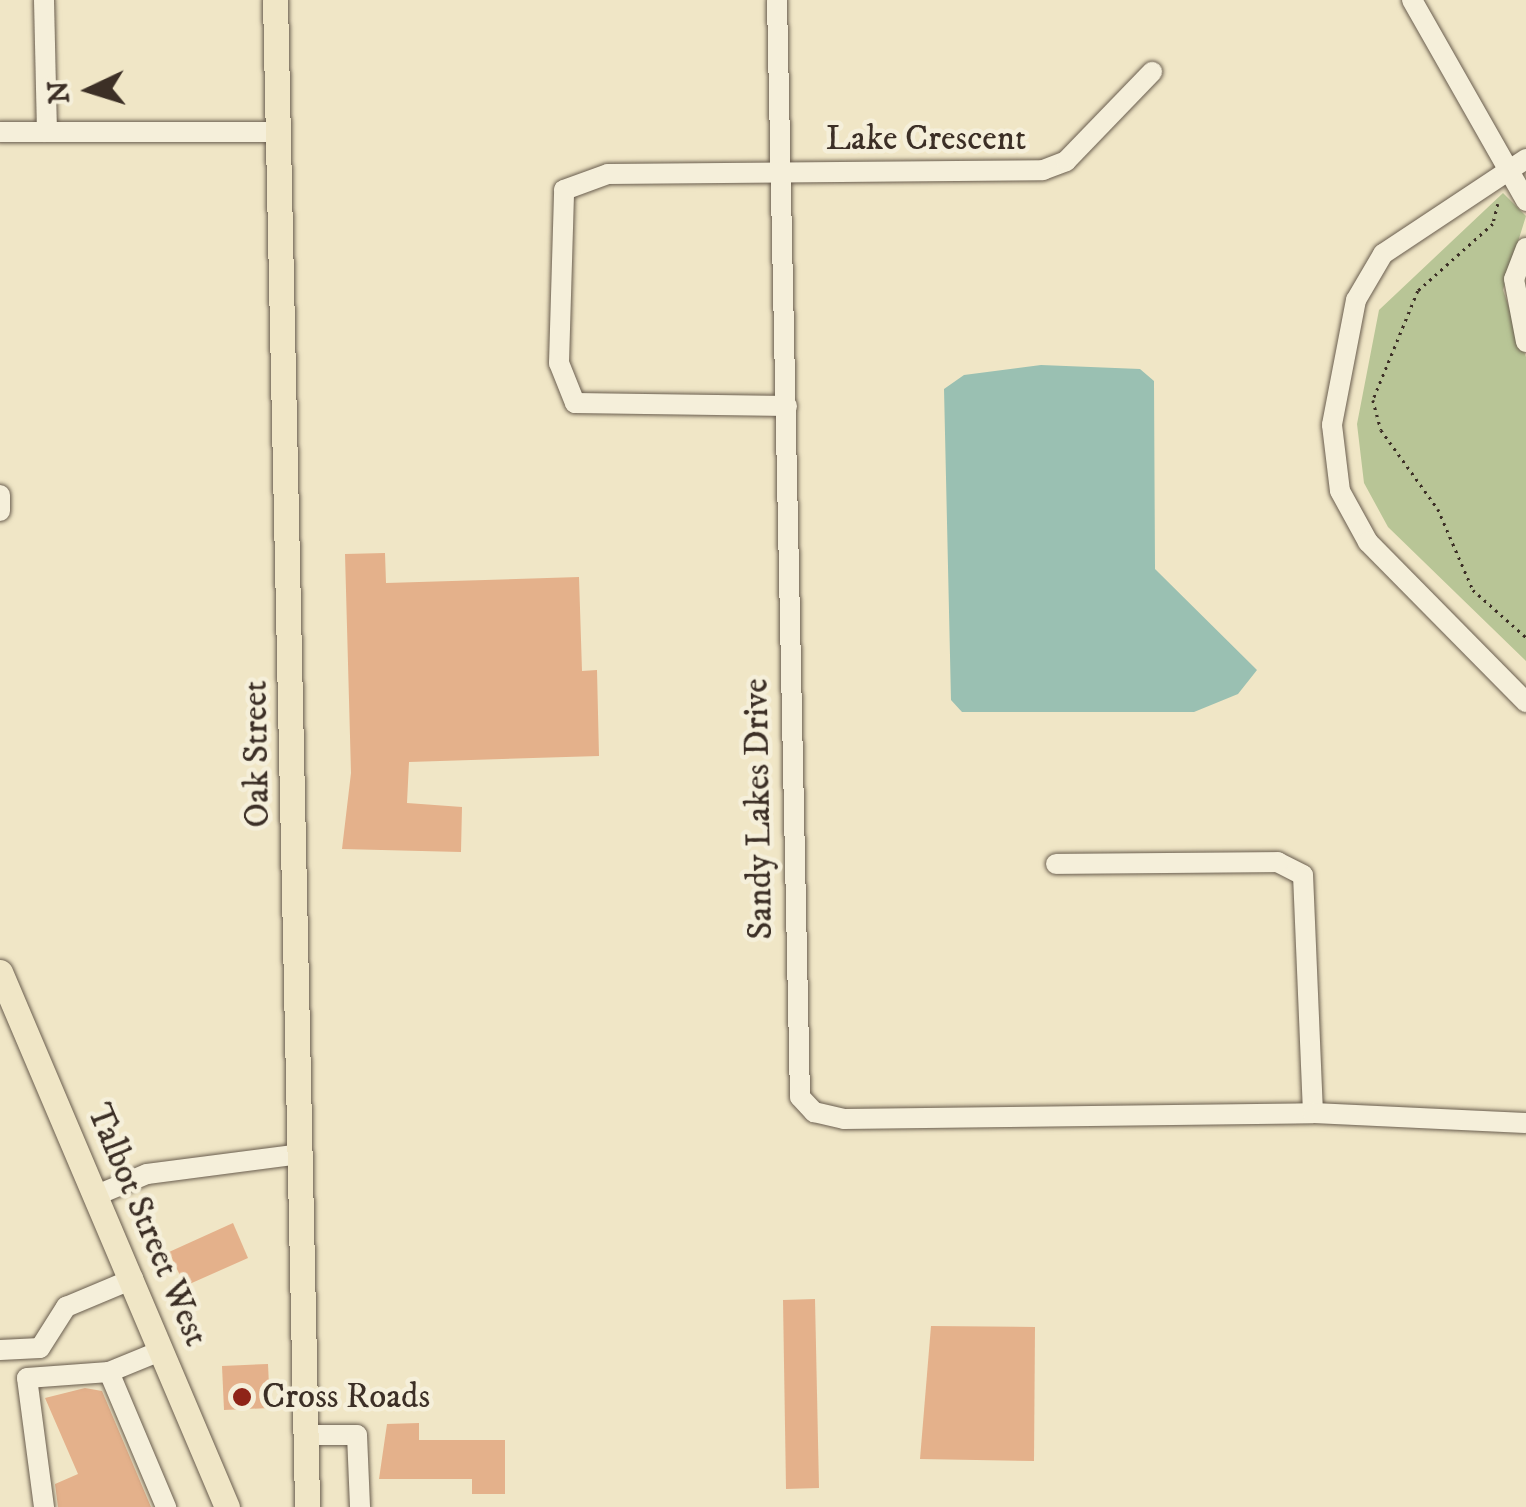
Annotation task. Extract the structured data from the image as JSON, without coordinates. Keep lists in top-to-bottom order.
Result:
{
  "streets": {
    "main road": ["Oak Street", "Talbot Street West"],
    "street": ["Lake Crescent", "Sandy Lakes Drive"]
  },
  "crossings": [
    ["Lake Crescent", "Sandy Lakes Drive"]
  ],
  "places": ["Cross Roads"],
  "north": "left"
}
